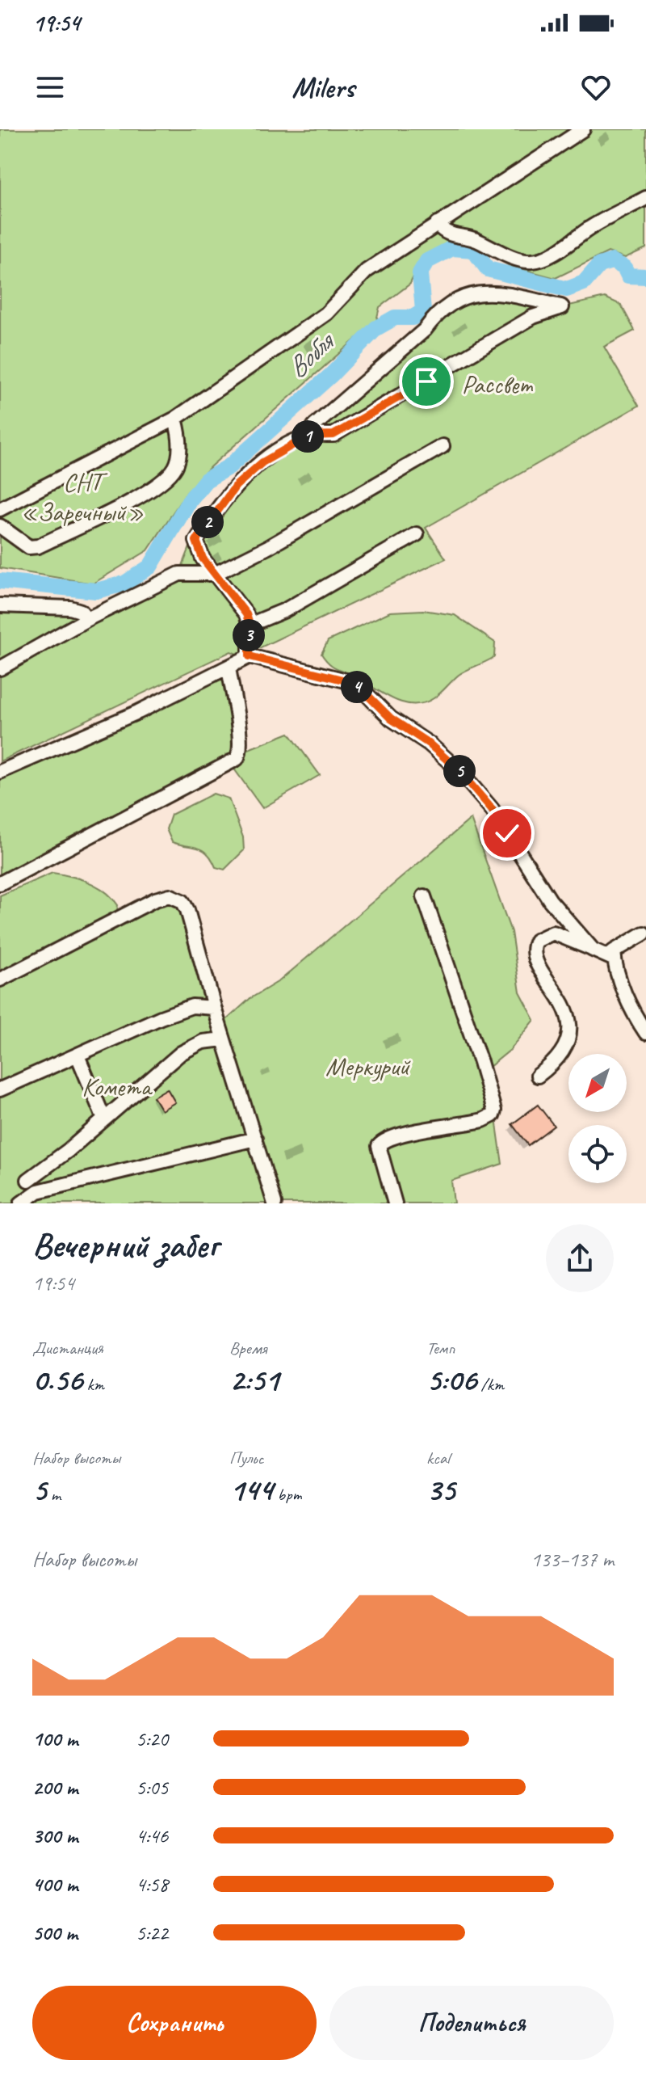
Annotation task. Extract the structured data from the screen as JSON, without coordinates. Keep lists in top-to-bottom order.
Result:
{
  "water": ["Вобля"],
  "parks": [
    "Рассвет",
    "СНТ «Заречный»",
    "Меркурий",
    "Комета"
  ],
  "north": "bottom left",
  "page": {
    "status": "19:54",
    "header": "Milers",
    "pins": [
      "1",
      "2",
      "3",
      "4",
      "5"
    ],
    "heading": ["Вечерний забег", "19:54"],
    "stats": [
      ["Дистанция", "0.56 km"],
      ["Время", "2:51"],
      ["Темп", "5:06 /km"],
      ["Набор высоты", "5 m"],
      ["Пульс", "144 bpm"],
      ["kcal", "35"]
    ],
    "chart": ["Набор высоты", "133–137 m"],
    "list": [
      {
        "name": "100 m",
        "note": "5:20"
      },
      {
        "name": "200 m",
        "note": "5:05"
      },
      {
        "name": "300 m",
        "note": "4:46"
      },
      {
        "name": "400 m",
        "note": "4:58"
      },
      {
        "name": "500 m",
        "note": "5:22"
      }
    ],
    "buttons": ["Сохранить", "Поделиться"]
  }
}
